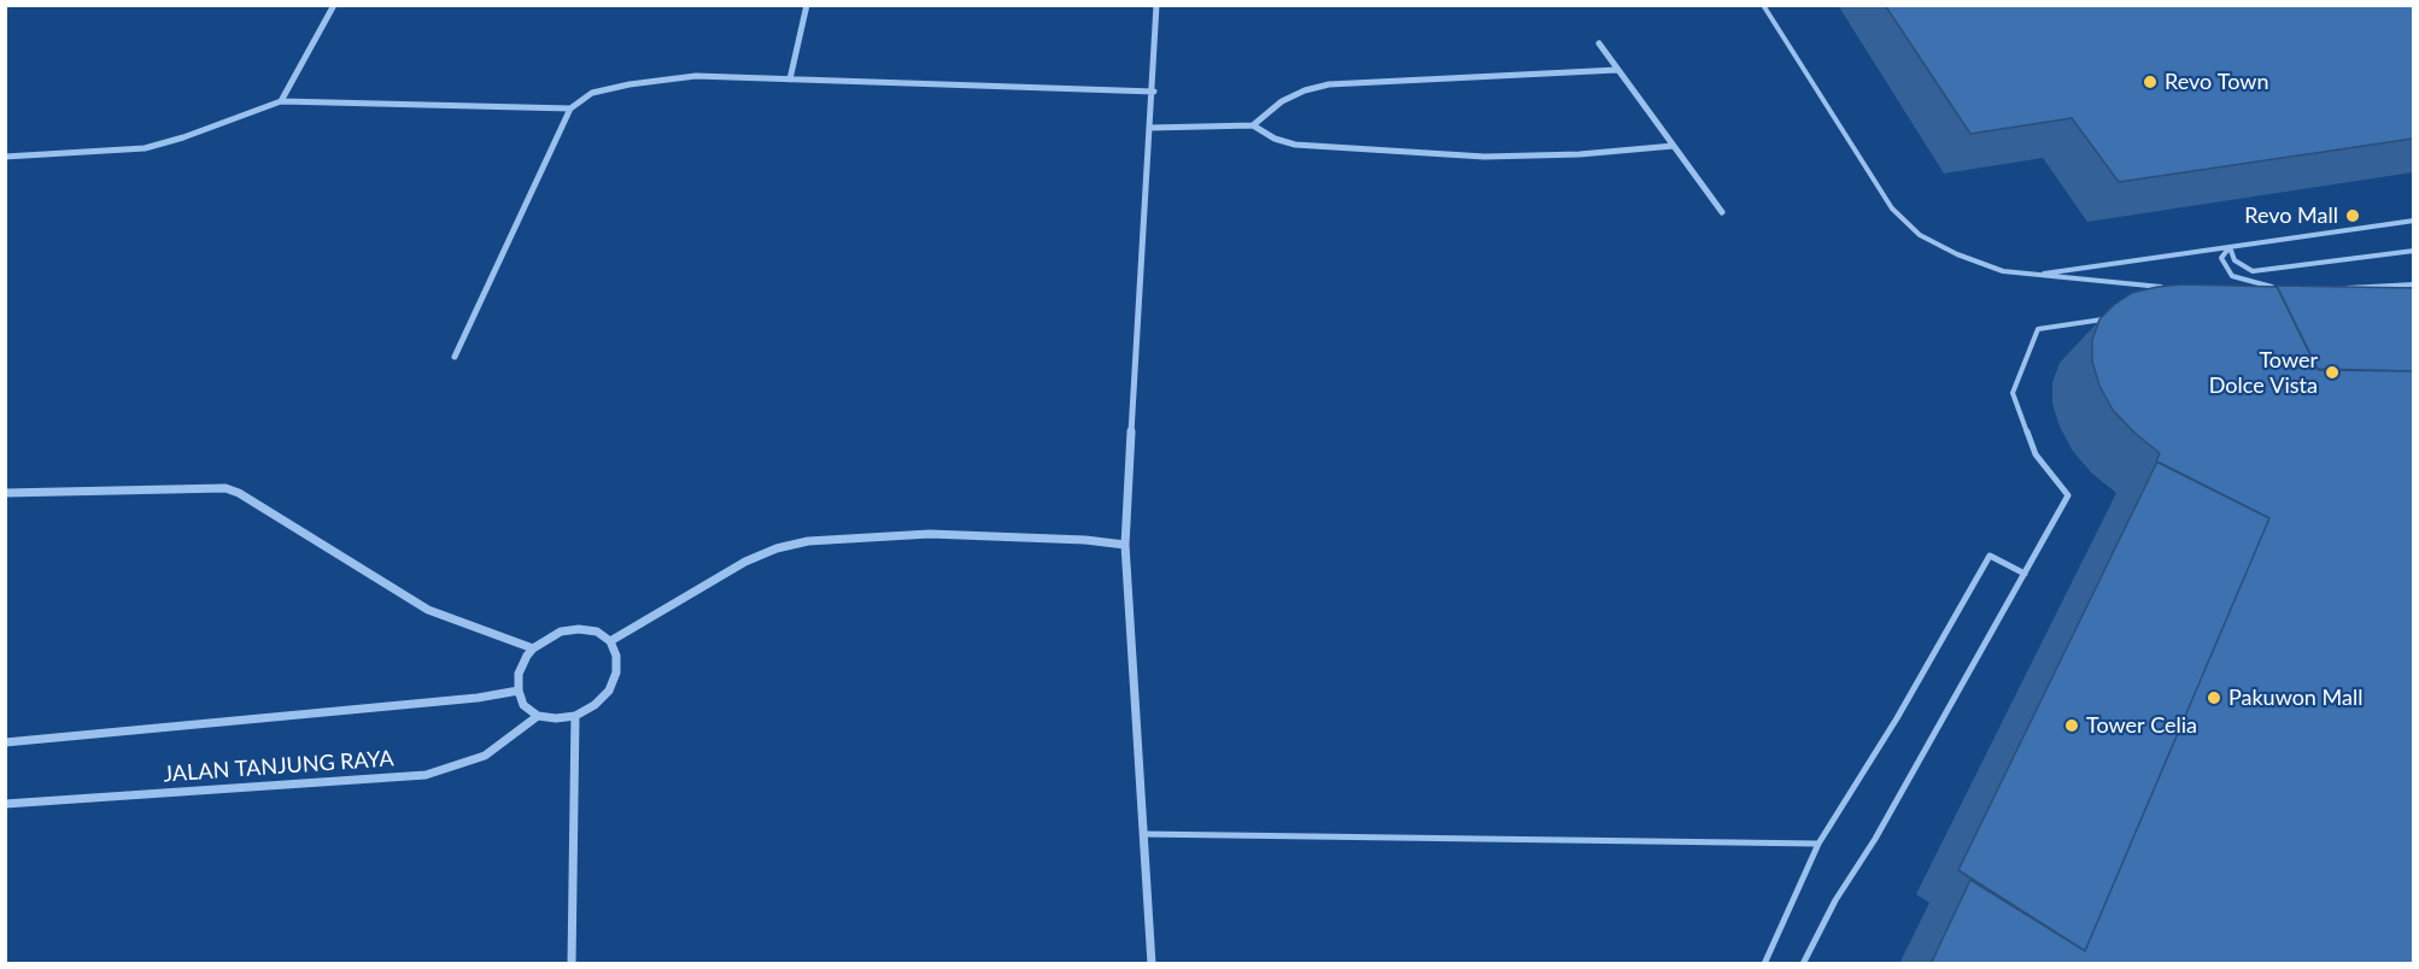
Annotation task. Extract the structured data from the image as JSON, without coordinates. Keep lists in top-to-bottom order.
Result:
{
  "streets": {
    "street": ["JALAN TANJUNG RAYA"]
  },
  "places": [
    "Revo Town",
    "Revo Mall",
    "Tower Dolce Vista",
    "Pakuwon Mall",
    "Tower Celia"
  ]
}
